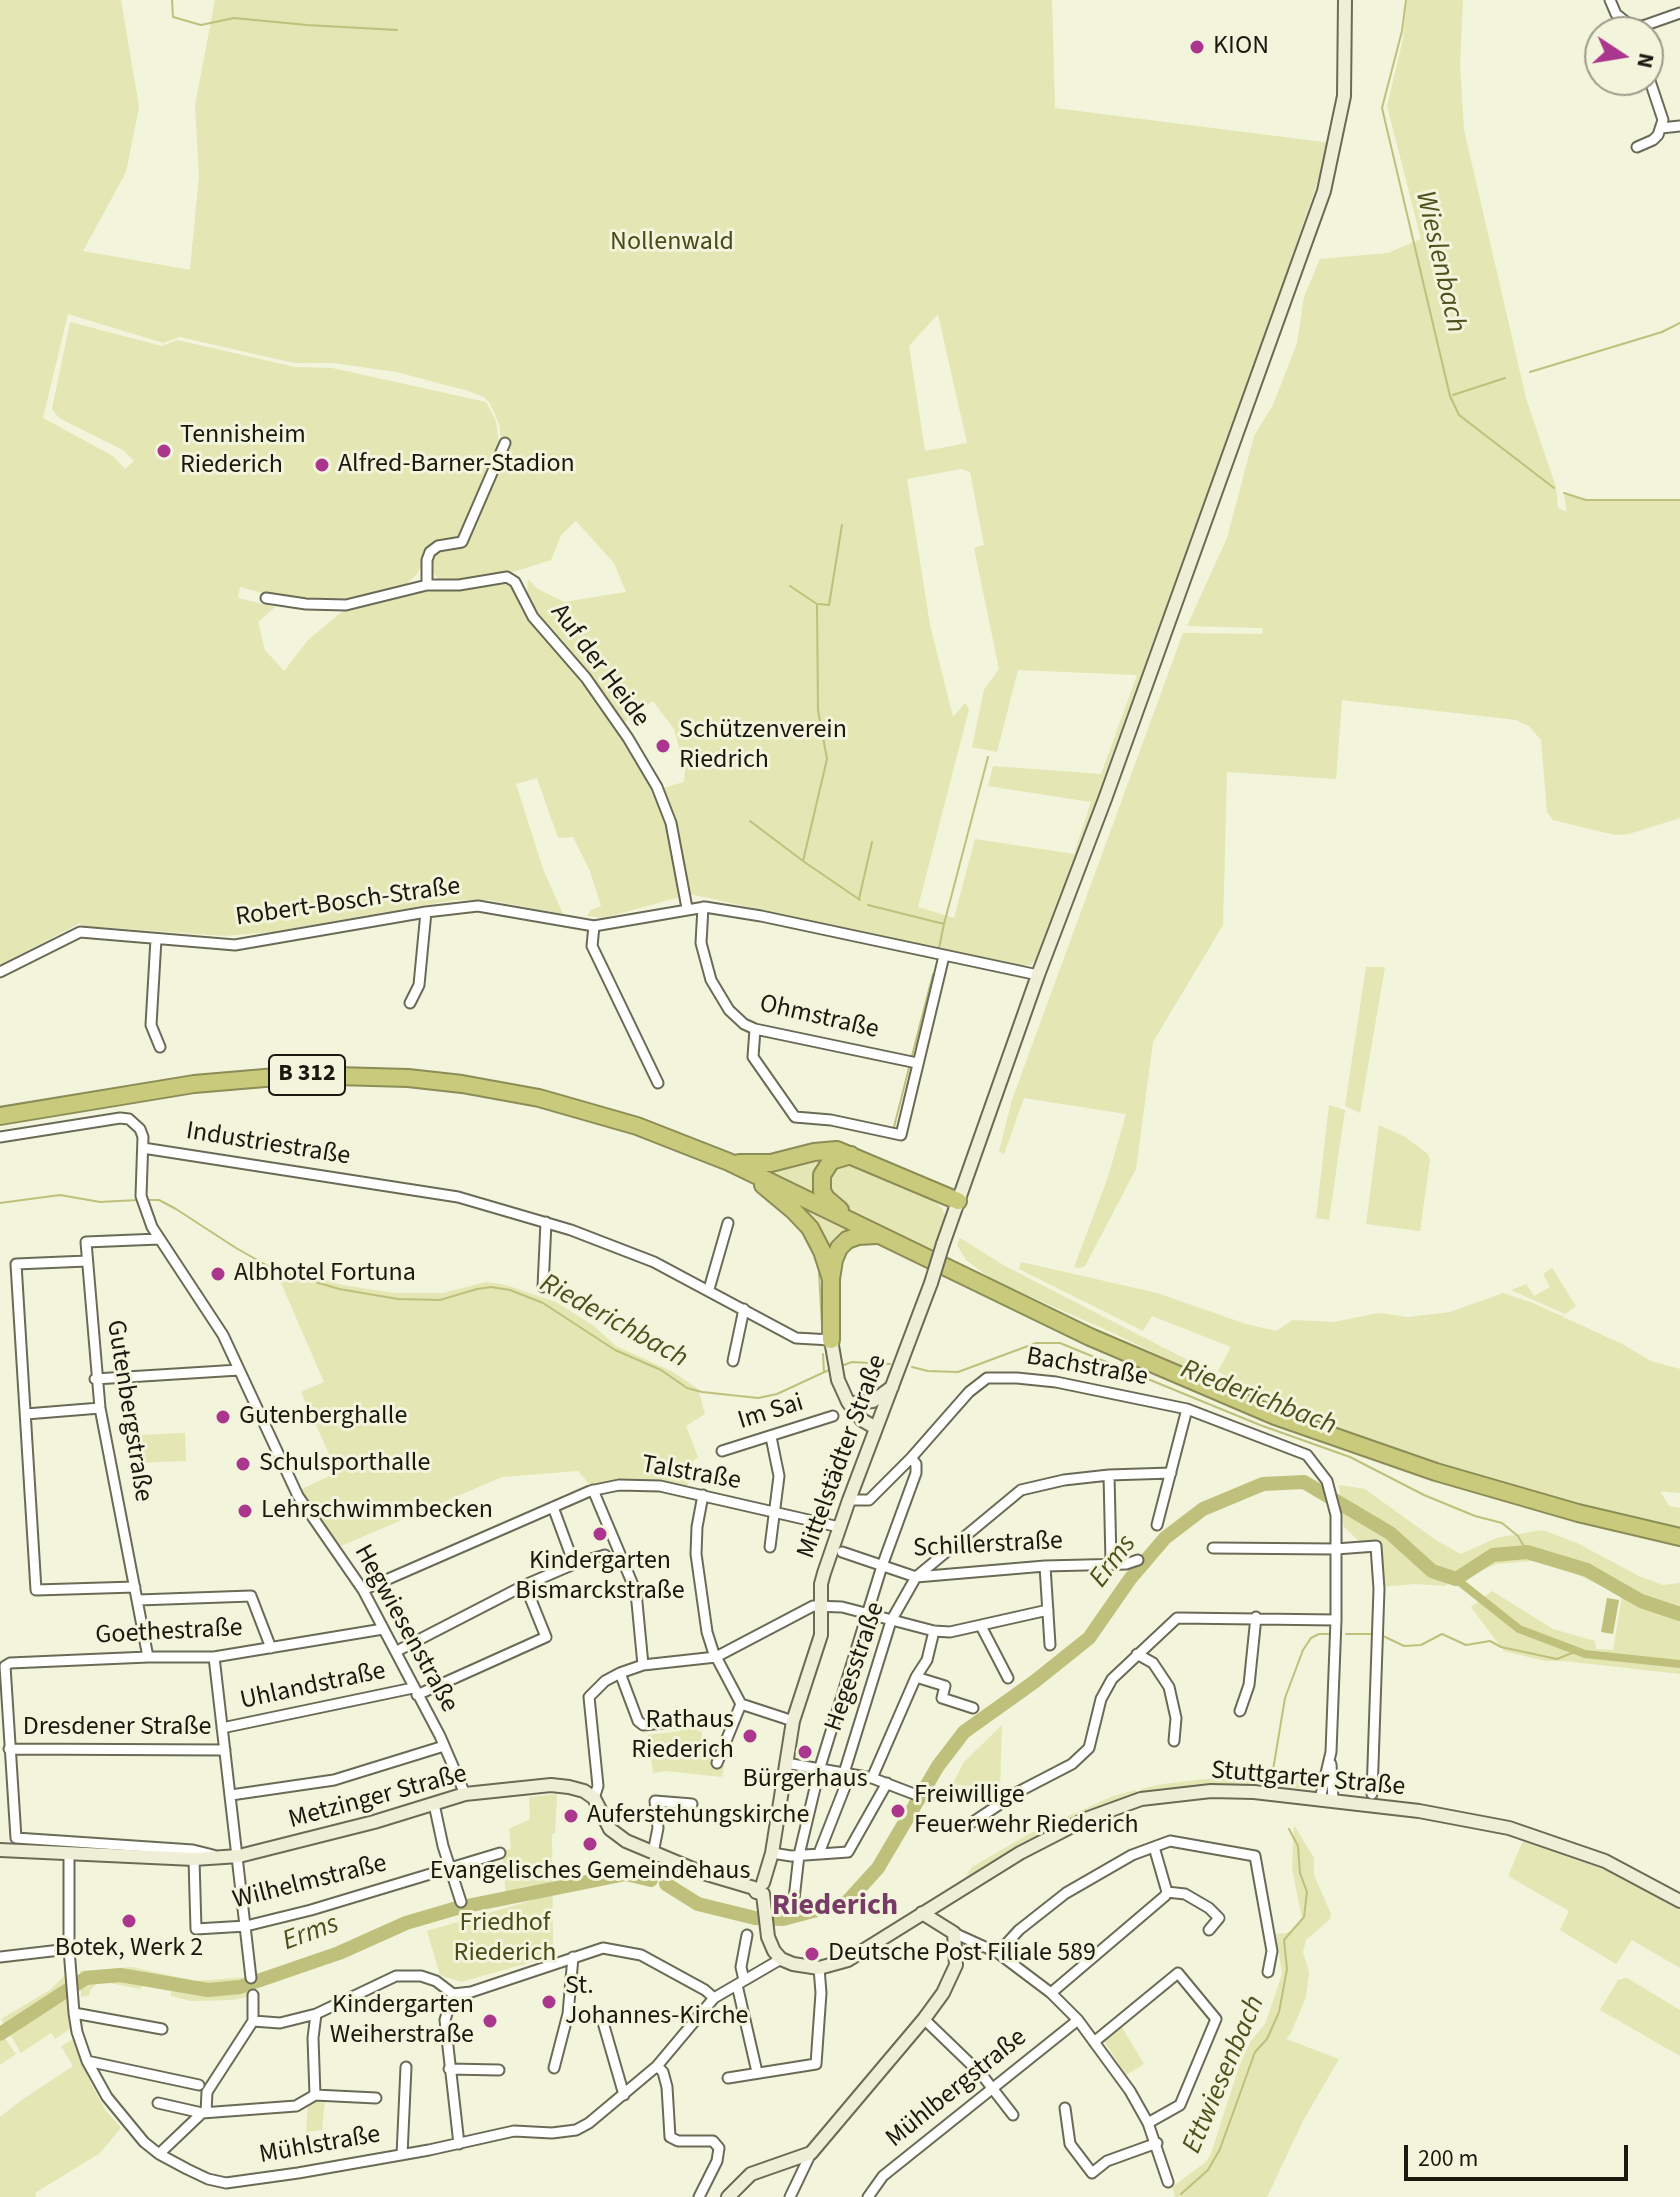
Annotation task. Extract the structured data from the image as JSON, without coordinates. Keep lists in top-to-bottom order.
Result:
{
  "streets": {
    "highway": ["B 312"],
    "street": [
      "Auf der Heide",
      "Robert-Bosch-Straße",
      "Ohmstraße",
      "Industriestraße",
      "Bachstraße",
      "Gutenbergstraße",
      "Im Sai",
      "Mittelstädter Straße",
      "Talstraße",
      "Schillerstraße",
      "Hegwiesenstraße",
      "Goethestraße",
      "Hegesstraße",
      "Uhlandstraße",
      "Dresdener Straße",
      "Stuttgarter Straße",
      "Metzinger Straße",
      "Wilhelmstraße",
      "Mühlbergstraße",
      "Mühlstraße"
    ]
  },
  "crossings": [
    ["Auf der Heide", "Robert-Bosch-Straße"],
    ["Robert-Bosch-Straße", "Ohmstraße"],
    ["Robert-Bosch-Straße", "Mittelstädter Straße"],
    ["Industriestraße", "Hegwiesenstraße"],
    ["Bachstraße", "Mittelstädter Straße"],
    ["Bachstraße", "Stuttgarter Straße"],
    ["Gutenbergstraße", "Goethestraße"],
    ["Mittelstädter Straße", "Talstraße"],
    ["Mittelstädter Straße", "Hegesstraße"],
    ["Talstraße", "Hegwiesenstraße"],
    ["Schillerstraße", "Hegesstraße"],
    ["Hegwiesenstraße", "Goethestraße"],
    ["Hegwiesenstraße", "Uhlandstraße"],
    ["Hegwiesenstraße", "Metzinger Straße"],
    ["Goethestraße", "Dresdener Straße"],
    ["Goethestraße", "Metzinger Straße"],
    ["Goethestraße", "Wilhelmstraße"],
    ["Uhlandstraße", "Wilhelmstraße"],
    ["Dresdener Straße", "Metzinger Straße"],
    ["Dresdener Straße", "Wilhelmstraße"],
    ["Metzinger Straße", "Wilhelmstraße"],
    ["Metzinger Straße", "Mühlstraße"]
  ],
  "districts": ["Riederich"],
  "water": [
    "Wieslenbach",
    "Riederichbach",
    "Erms",
    "Ettwiesenbach"
  ],
  "parks": ["Nollenwald", "Friedhof Riederich"],
  "places": [
    "KION",
    "Tennisheim Riederich",
    "Alfred-Barner-Stadion",
    "Schützenverein Riedrich",
    "Albhotel Fortuna",
    "Gutenberghalle",
    "Schulsporthalle",
    "Lehrschwimmbecken",
    "Kindergarten Bismarckstraße",
    "Rathaus Riederich",
    "Bürgerhaus",
    "Freiwillige Feuerwehr Riederich",
    "Auferstehungskirche",
    "Evangelisches Gemeindehaus",
    "Botek, Werk 2",
    "Deutsche Post Filiale 589",
    "St. Johannes-Kirche",
    "Kindergarten Weiherstraße"
  ],
  "scale_bar": "200 m",
  "north": "right"
}
